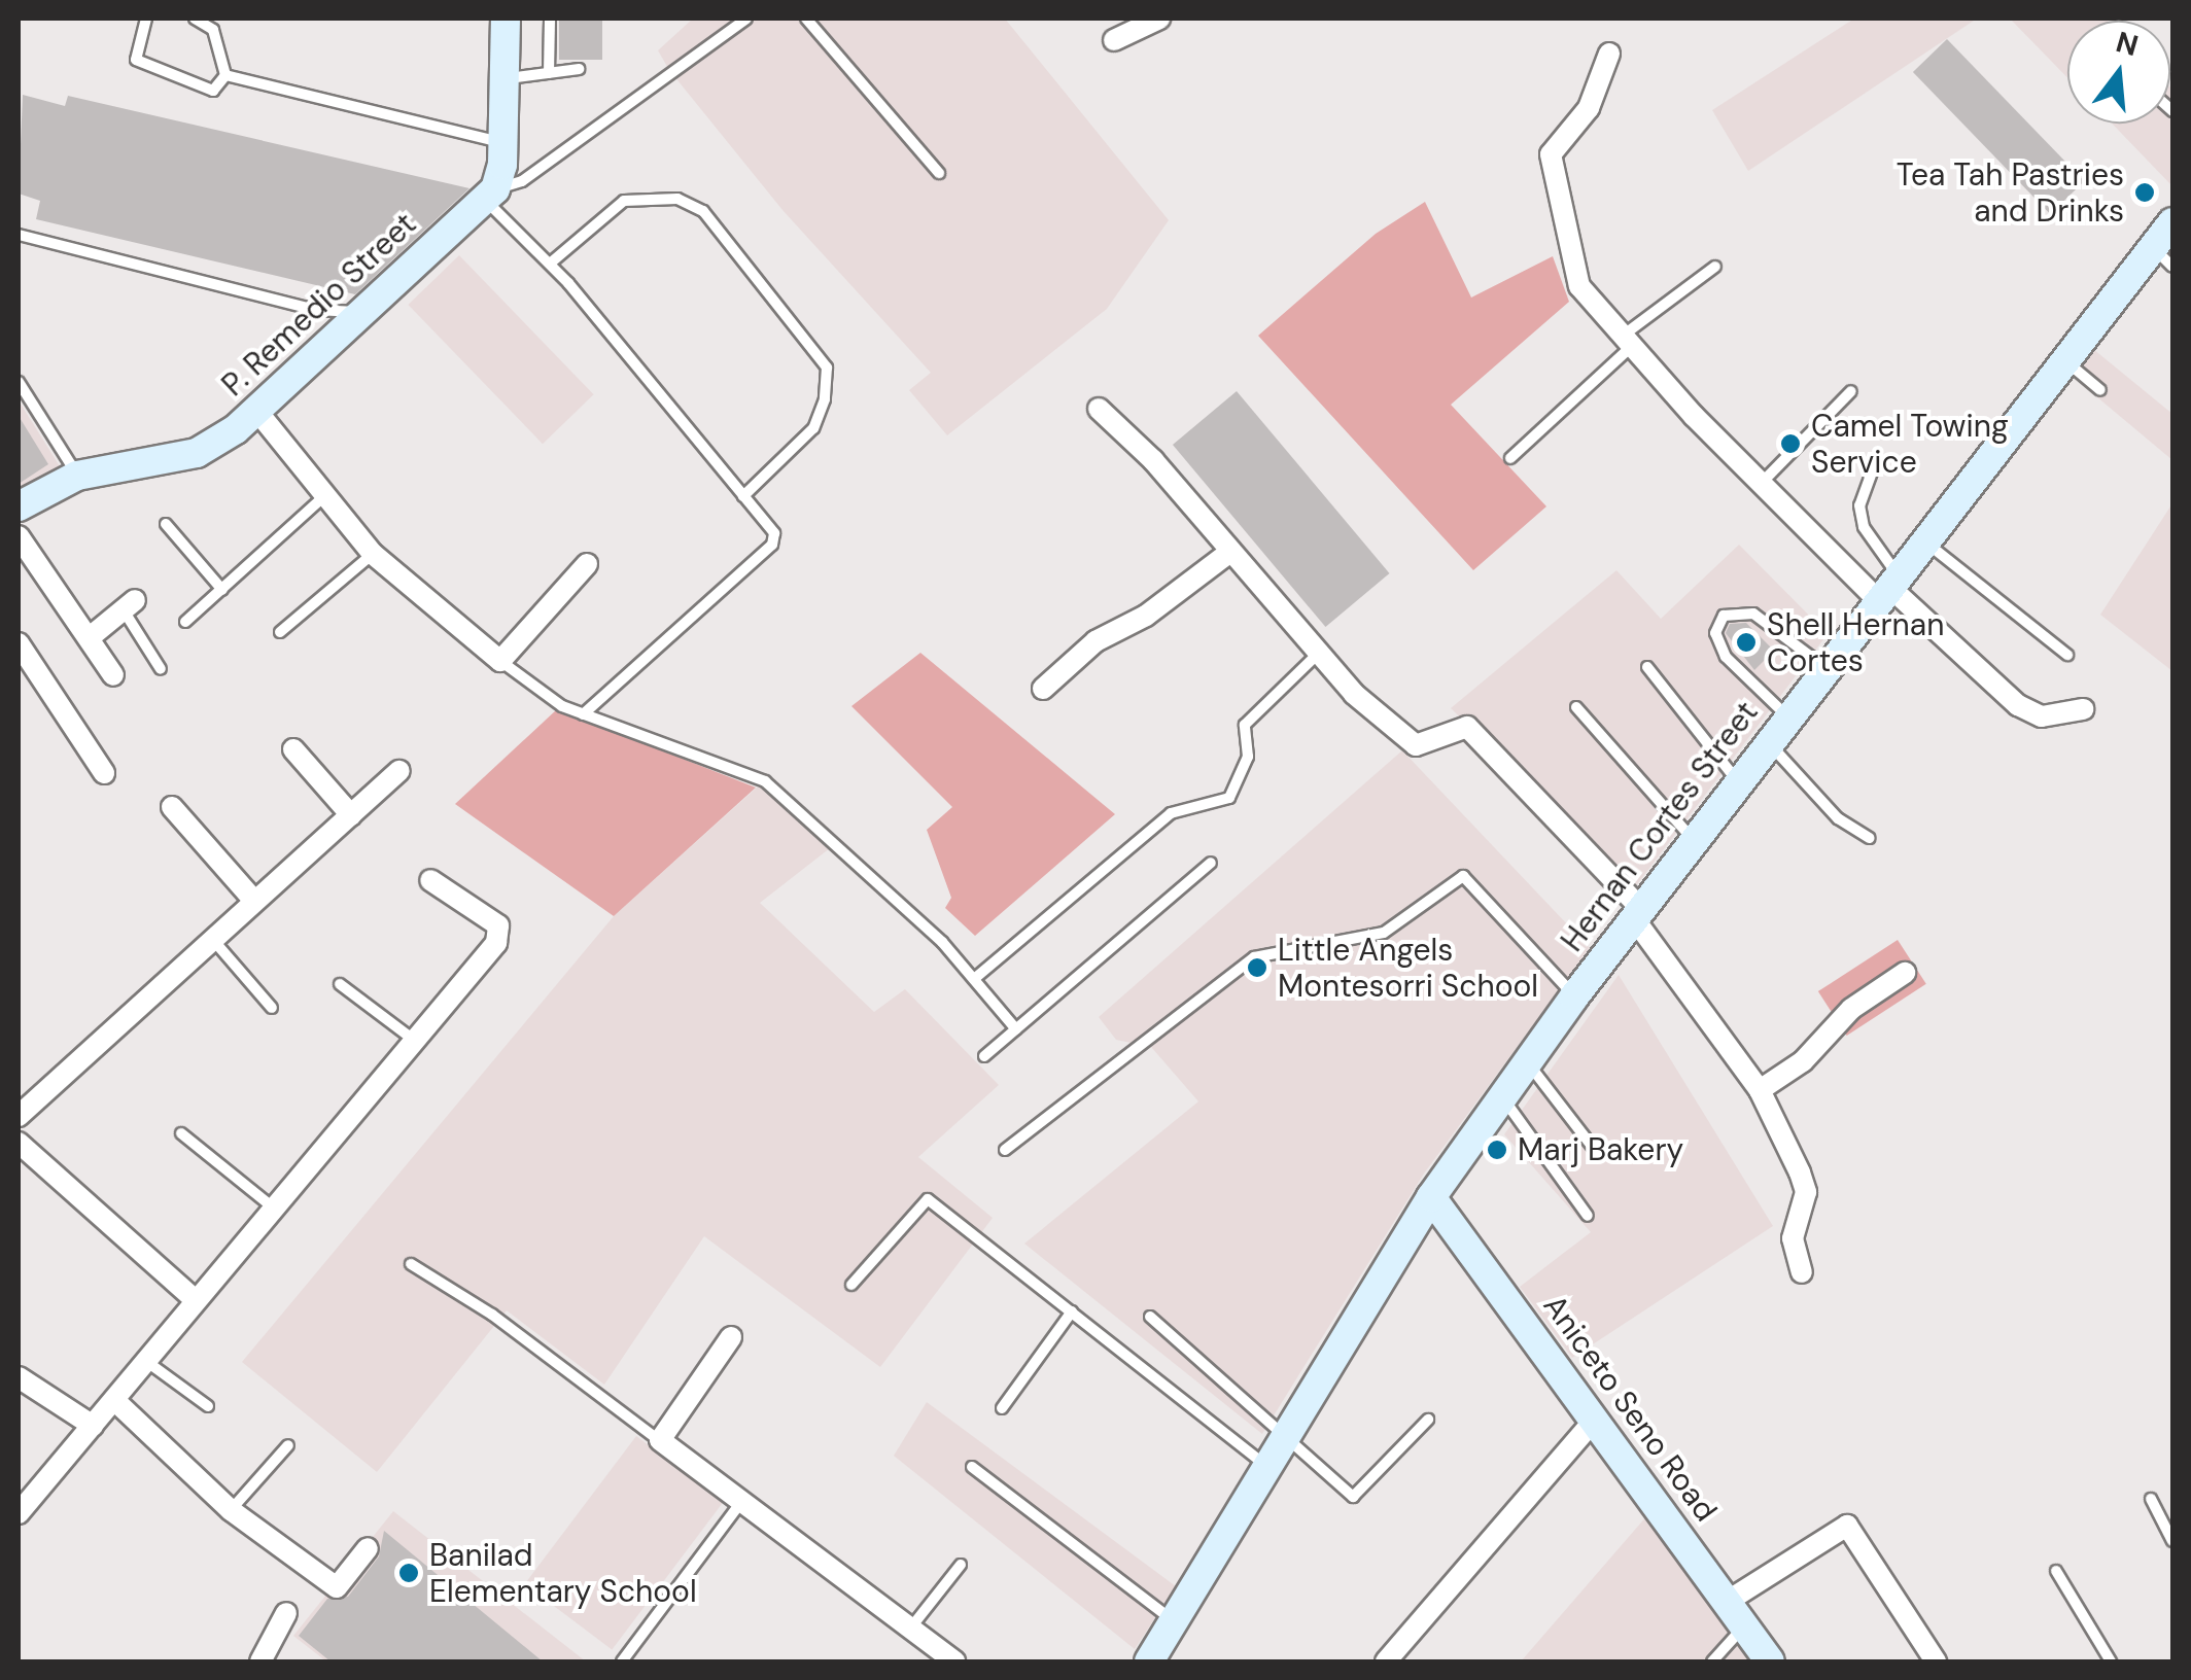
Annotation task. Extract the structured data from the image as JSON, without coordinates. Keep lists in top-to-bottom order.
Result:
{
  "streets": {
    "main road": ["P. Remedio Street", "Hernan Cortes Street", "Aniceto Seno Road"]
  },
  "crossings": [
    ["Hernan Cortes Street", "Aniceto Seno Road"]
  ],
  "places": [
    "Tea Tah Pastries and Drinks",
    "Camel Towing Service",
    "Shell Hernan Cortes",
    "Little Angels Montesorri School",
    "Marj Bakery",
    "Banilad Elementary School"
  ],
  "north": "top"
}
